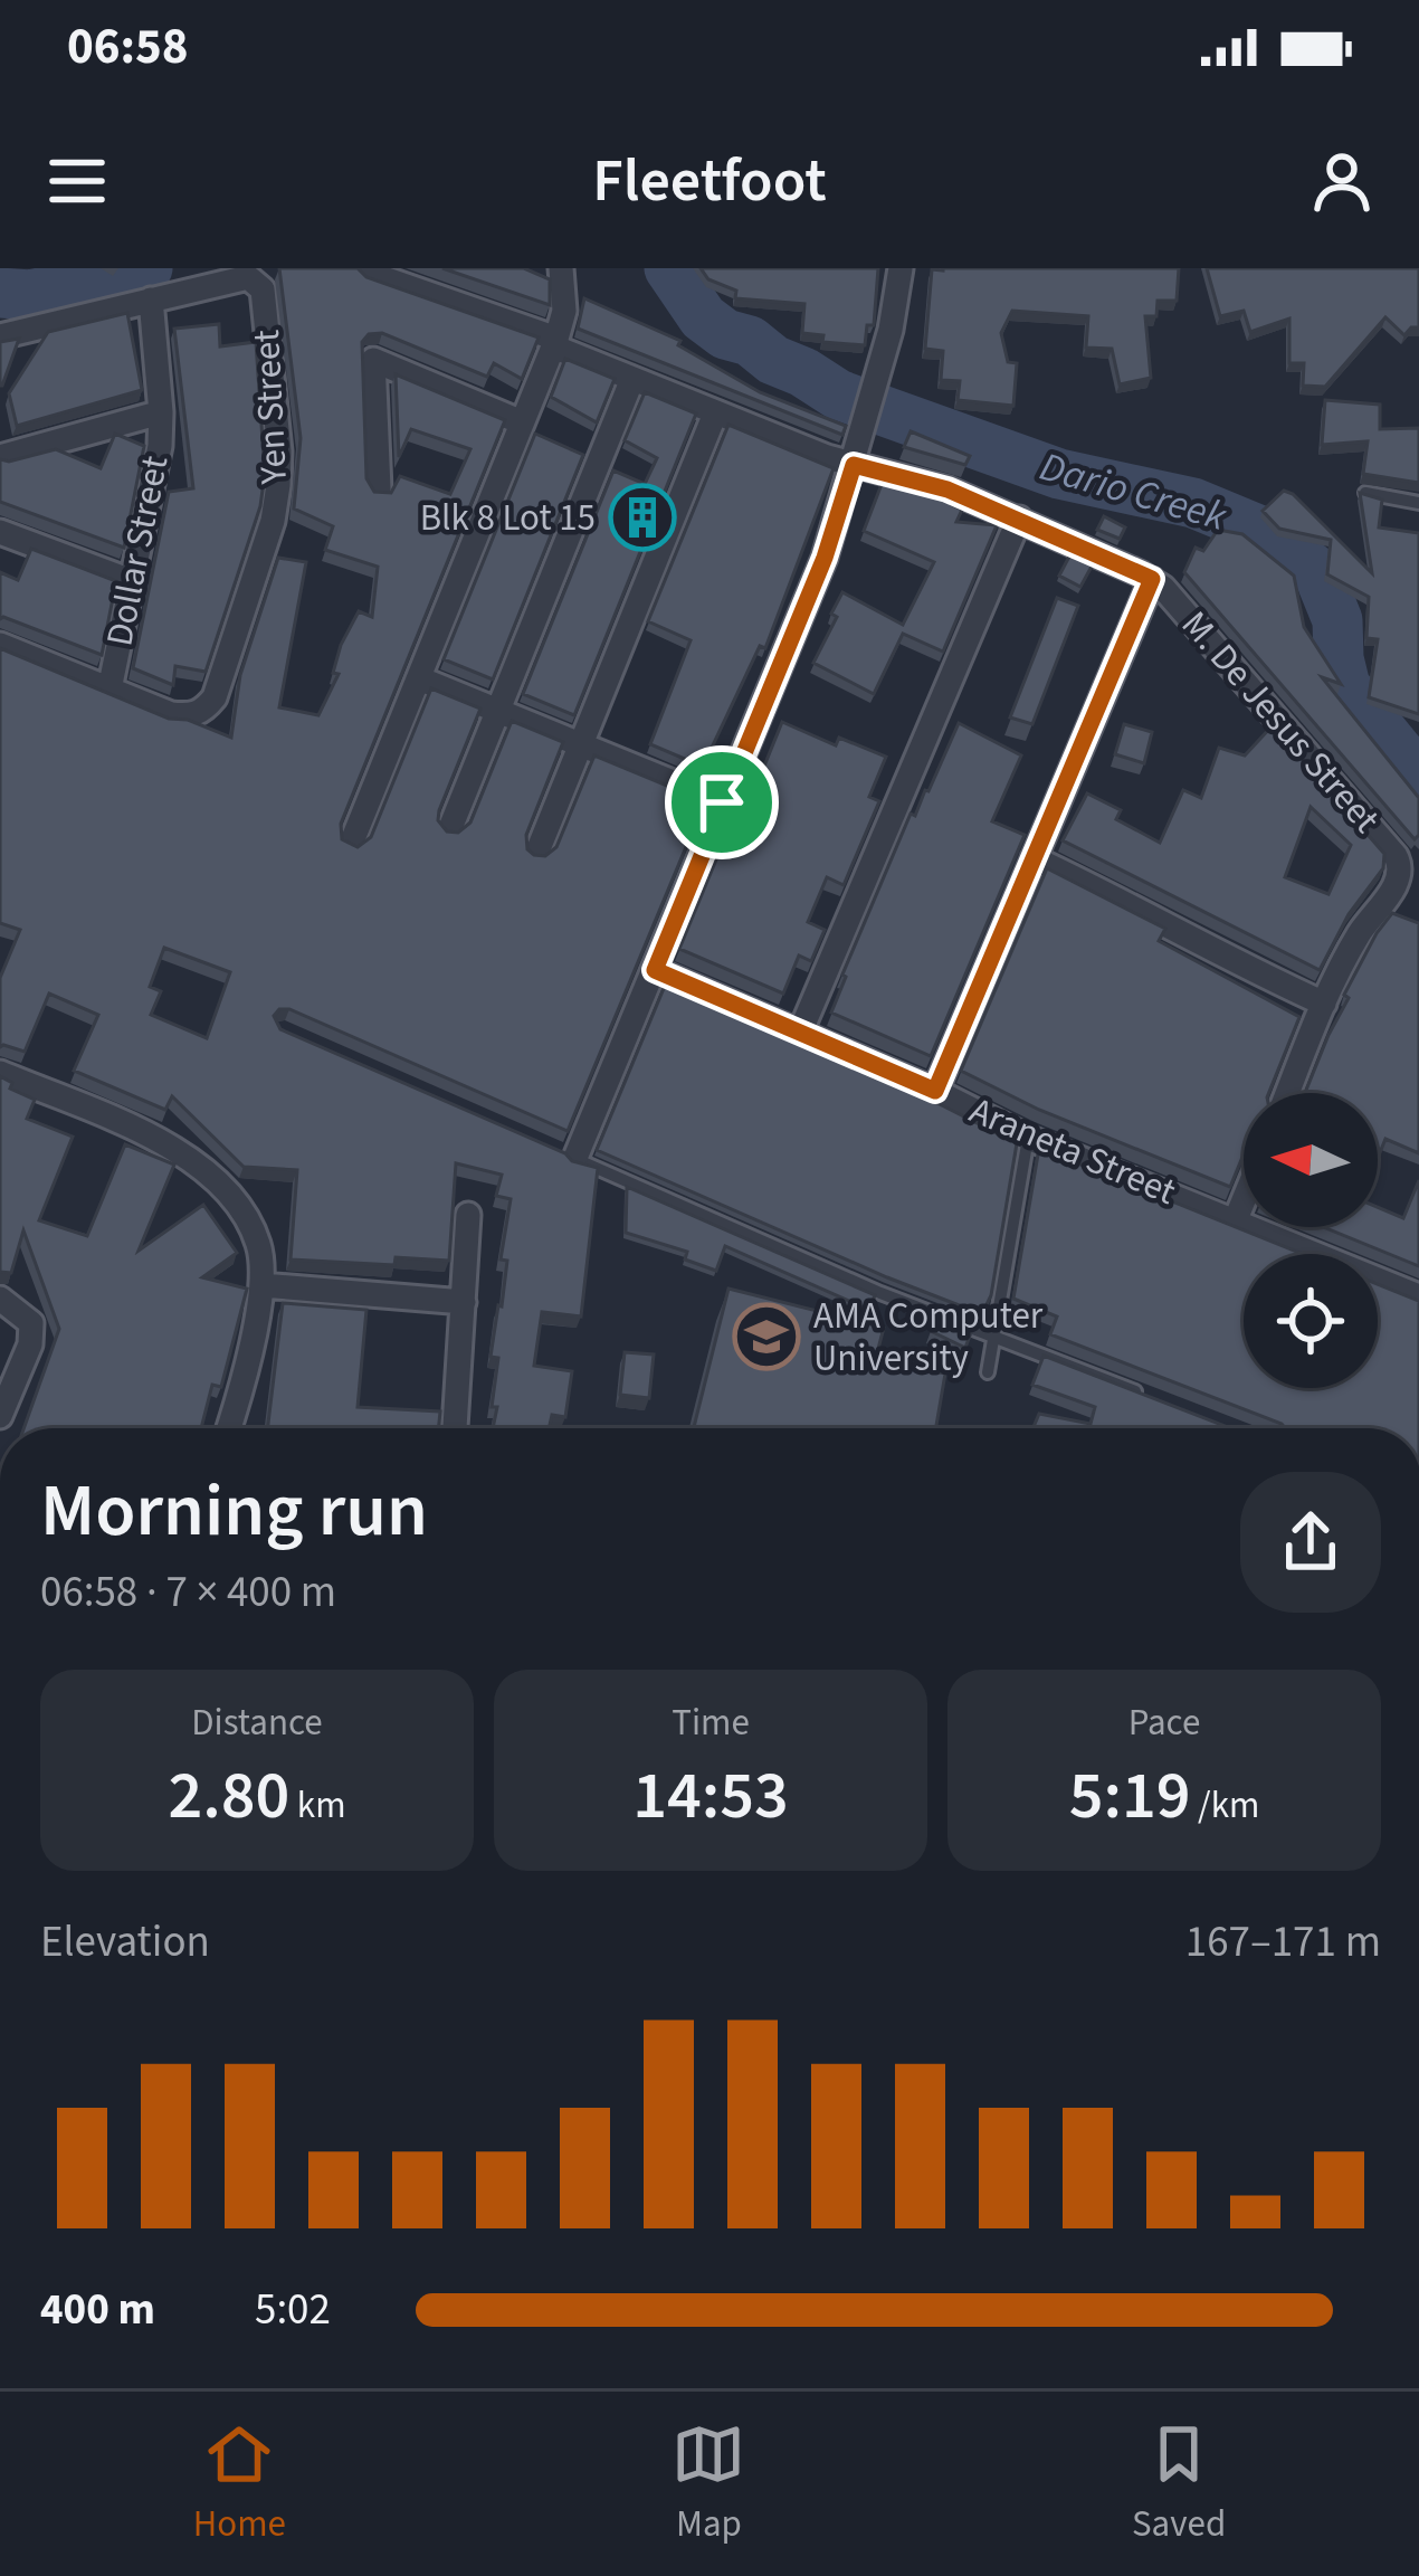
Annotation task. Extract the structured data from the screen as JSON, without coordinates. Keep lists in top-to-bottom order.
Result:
{
  "streets": {
    "street": [
      "Yen Street",
      "Dollar Street",
      "M. De Jesus Street",
      "Araneta Street"
    ]
  },
  "crossings": [
    ["Yen Street", "Dollar Street"]
  ],
  "water": ["Dario Creek"],
  "places": {
    "building": ["Blk 8 Lot 15"],
    "school or university": ["AMA Computer University"]
  },
  "north": "left",
  "page": {
    "status": "06:58",
    "header": "Fleetfoot",
    "heading": ["Morning run", "06:58 · 7 × 400 m"],
    "stats": [
      ["Distance", "2.80 km"],
      ["Time", "14:53"],
      ["Pace", "5:19 /km"]
    ],
    "chart": ["Elevation", "167–171 m"],
    "list": [
      {
        "name": "400 m",
        "note": "5:02"
      }
    ],
    "tabs": ["Home", "Map", "Saved"]
  }
}
